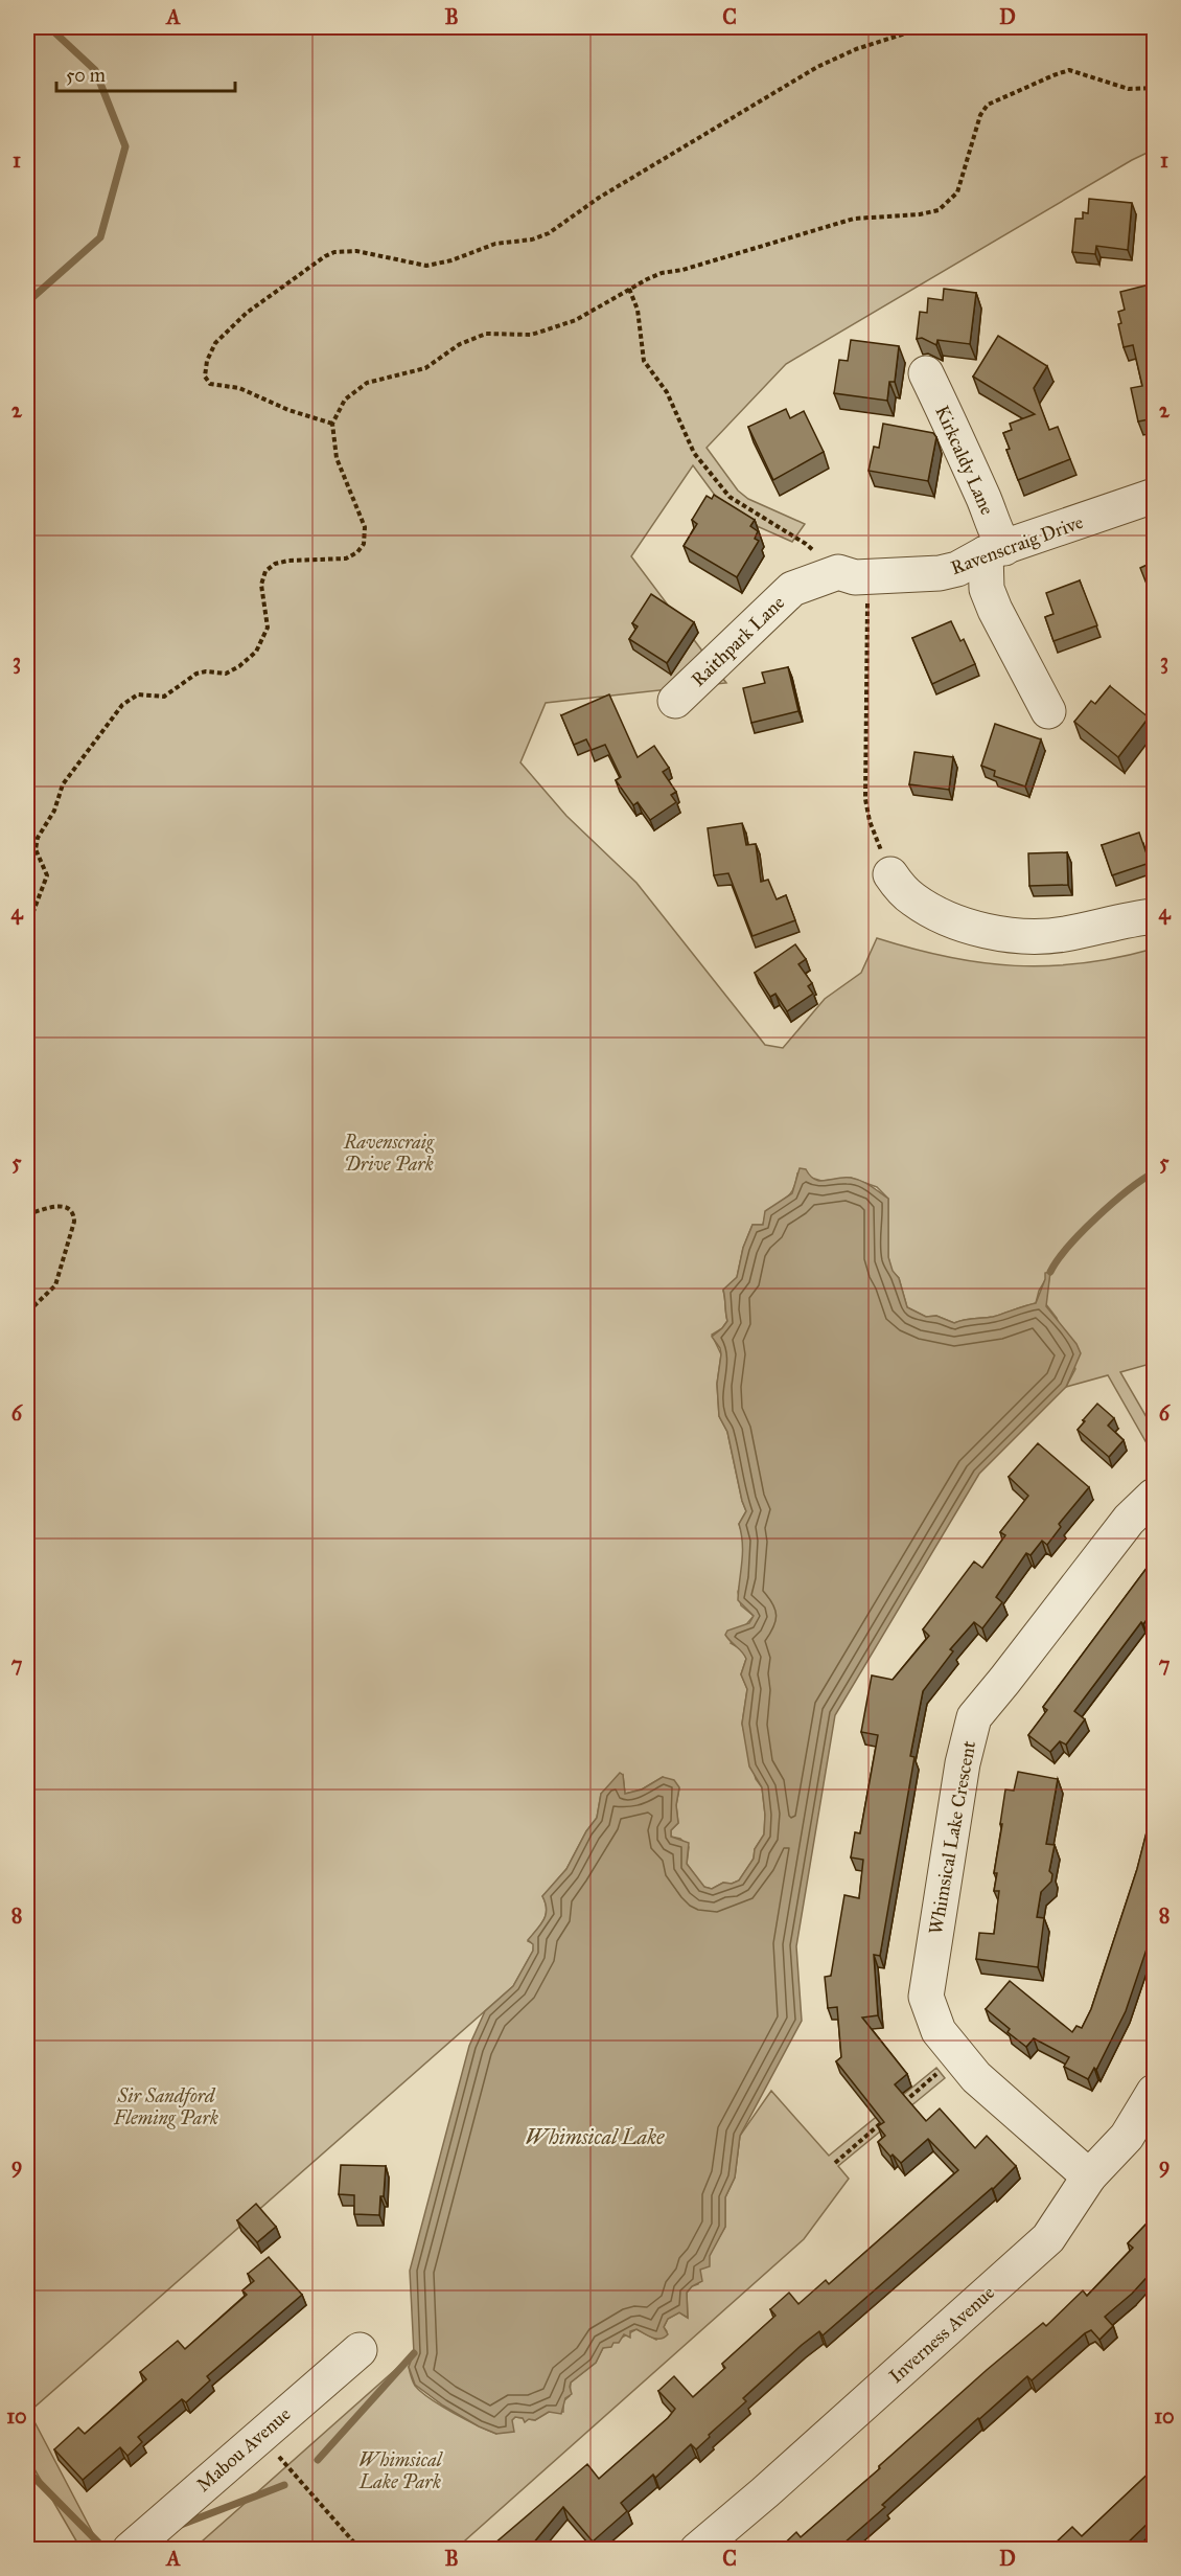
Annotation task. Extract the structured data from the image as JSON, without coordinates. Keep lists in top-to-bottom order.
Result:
{
  "streets": {
    "street": [
      "Kirkcaldy Lane",
      "Ravenscraig Drive",
      "Raithpark Lane",
      "Whimsical Lake Crescent",
      "Inverness Avenue",
      "Mabou Avenue"
    ]
  },
  "crossings": [
    ["Kirkcaldy Lane", "Ravenscraig Drive"],
    ["Ravenscraig Drive", "Raithpark Lane"],
    ["Whimsical Lake Crescent", "Inverness Avenue"]
  ],
  "water": ["Whimsical Lake"],
  "parks": ["Ravenscraig Drive Park", "Sir Sandford Fleming Park", "Whimsical Lake Park"],
  "scale_bar": "50 m",
  "grid": {
    "columns": [
      "A",
      "B",
      "C",
      "D"
    ],
    "rows": [
      "1",
      "2",
      "3",
      "4",
      "5",
      "6",
      "7",
      "8",
      "9",
      "10"
    ]
  }
}
